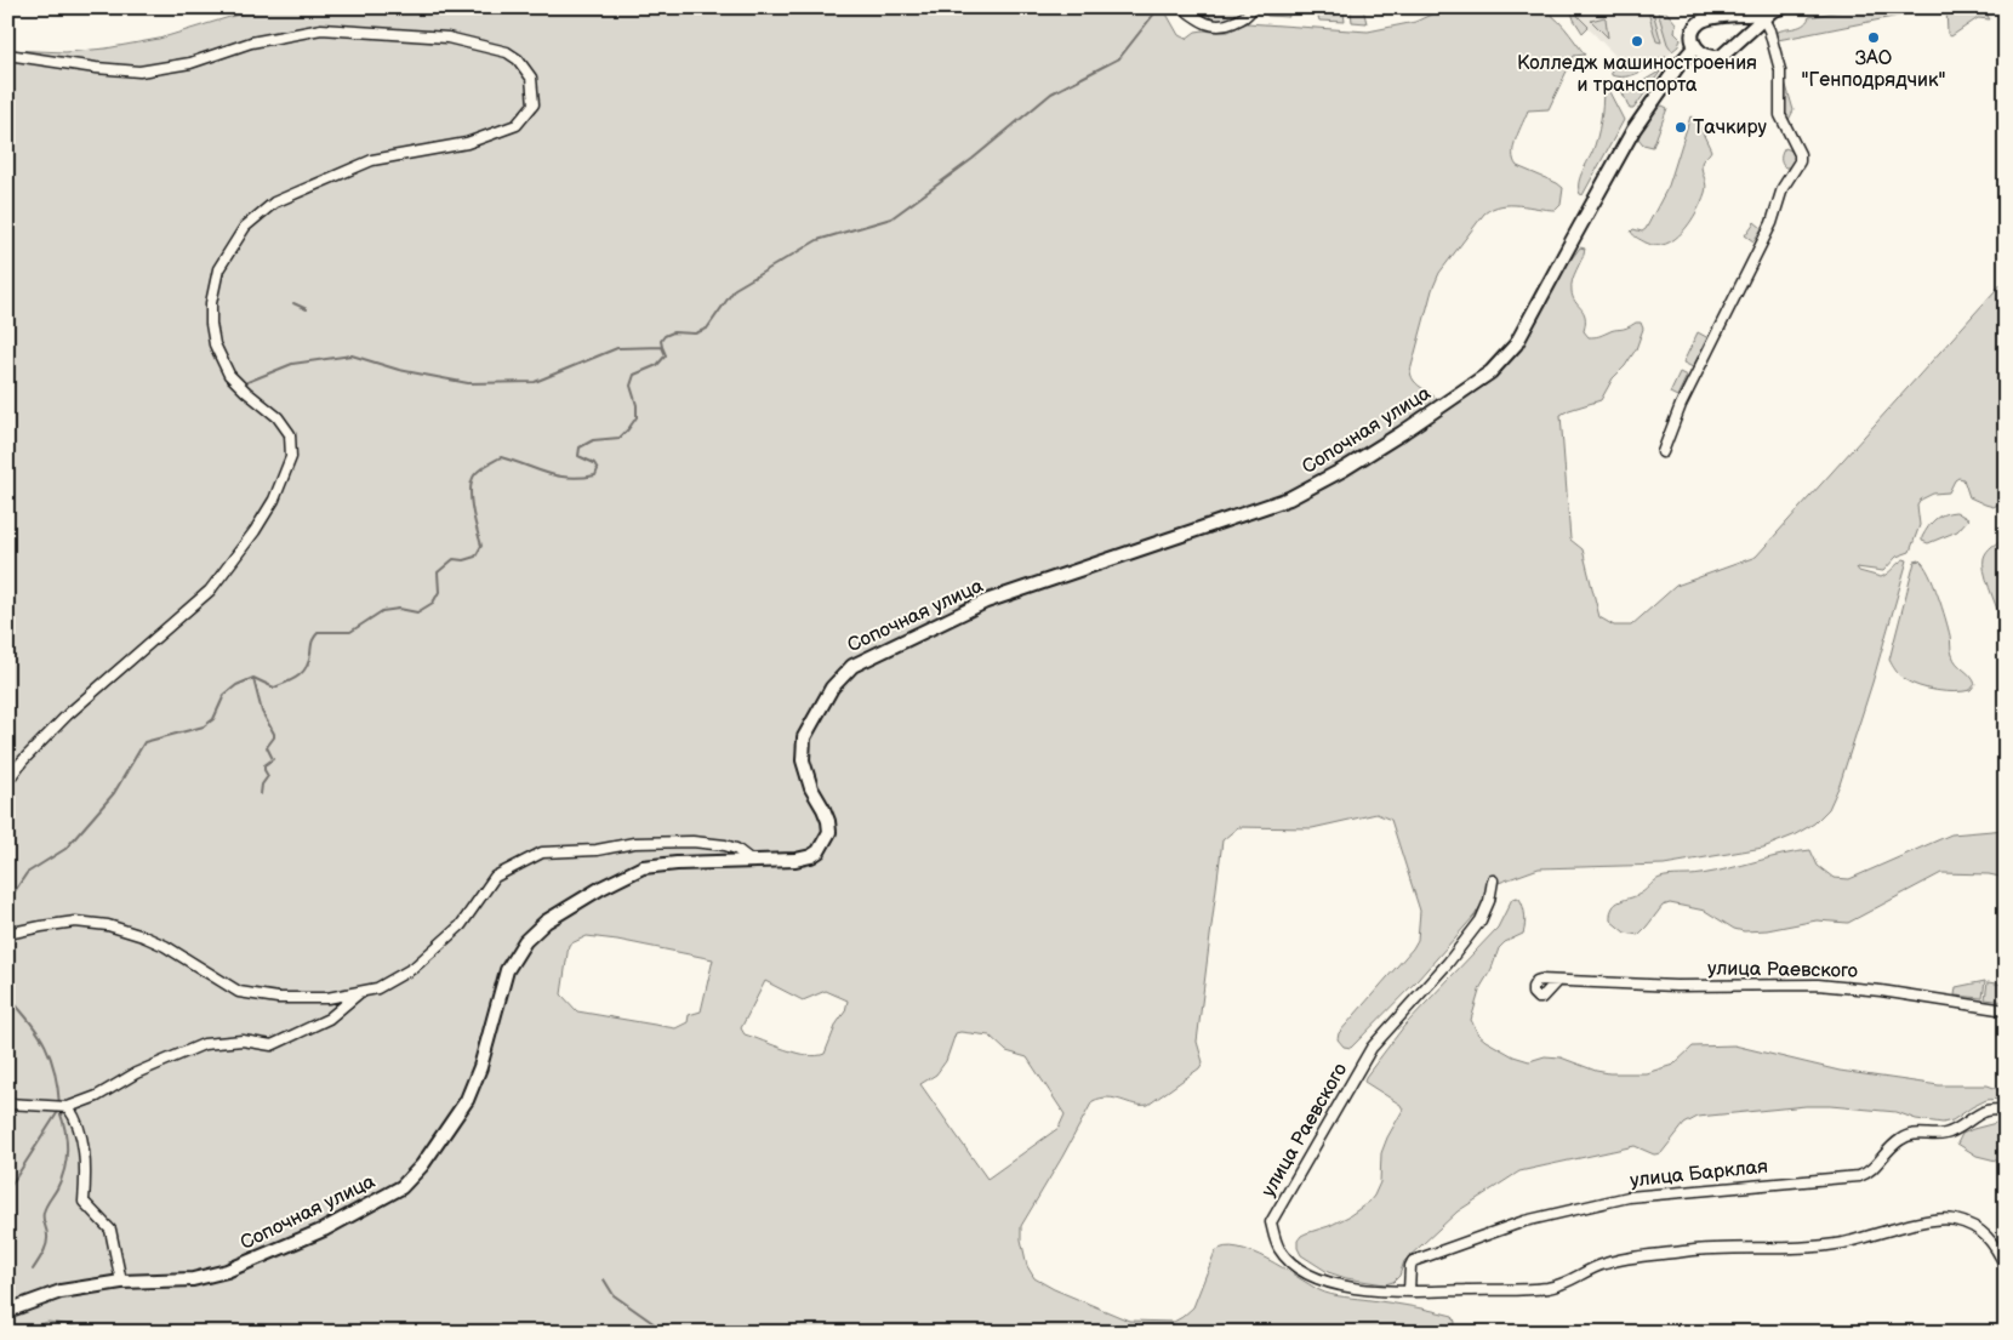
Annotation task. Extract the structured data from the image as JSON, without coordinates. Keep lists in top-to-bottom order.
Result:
{
  "streets": {
    "main road": ["Сопочная улица"],
    "street": ["улица Раевского", "улица Барклая"]
  },
  "crossings": [
    ["улица Раевского", "улица Барклая"]
  ],
  "places": ["ЗАО \"Генподрядчик\"", "Колледж машиностроения и транспорта", "Тачкиру"]
}
